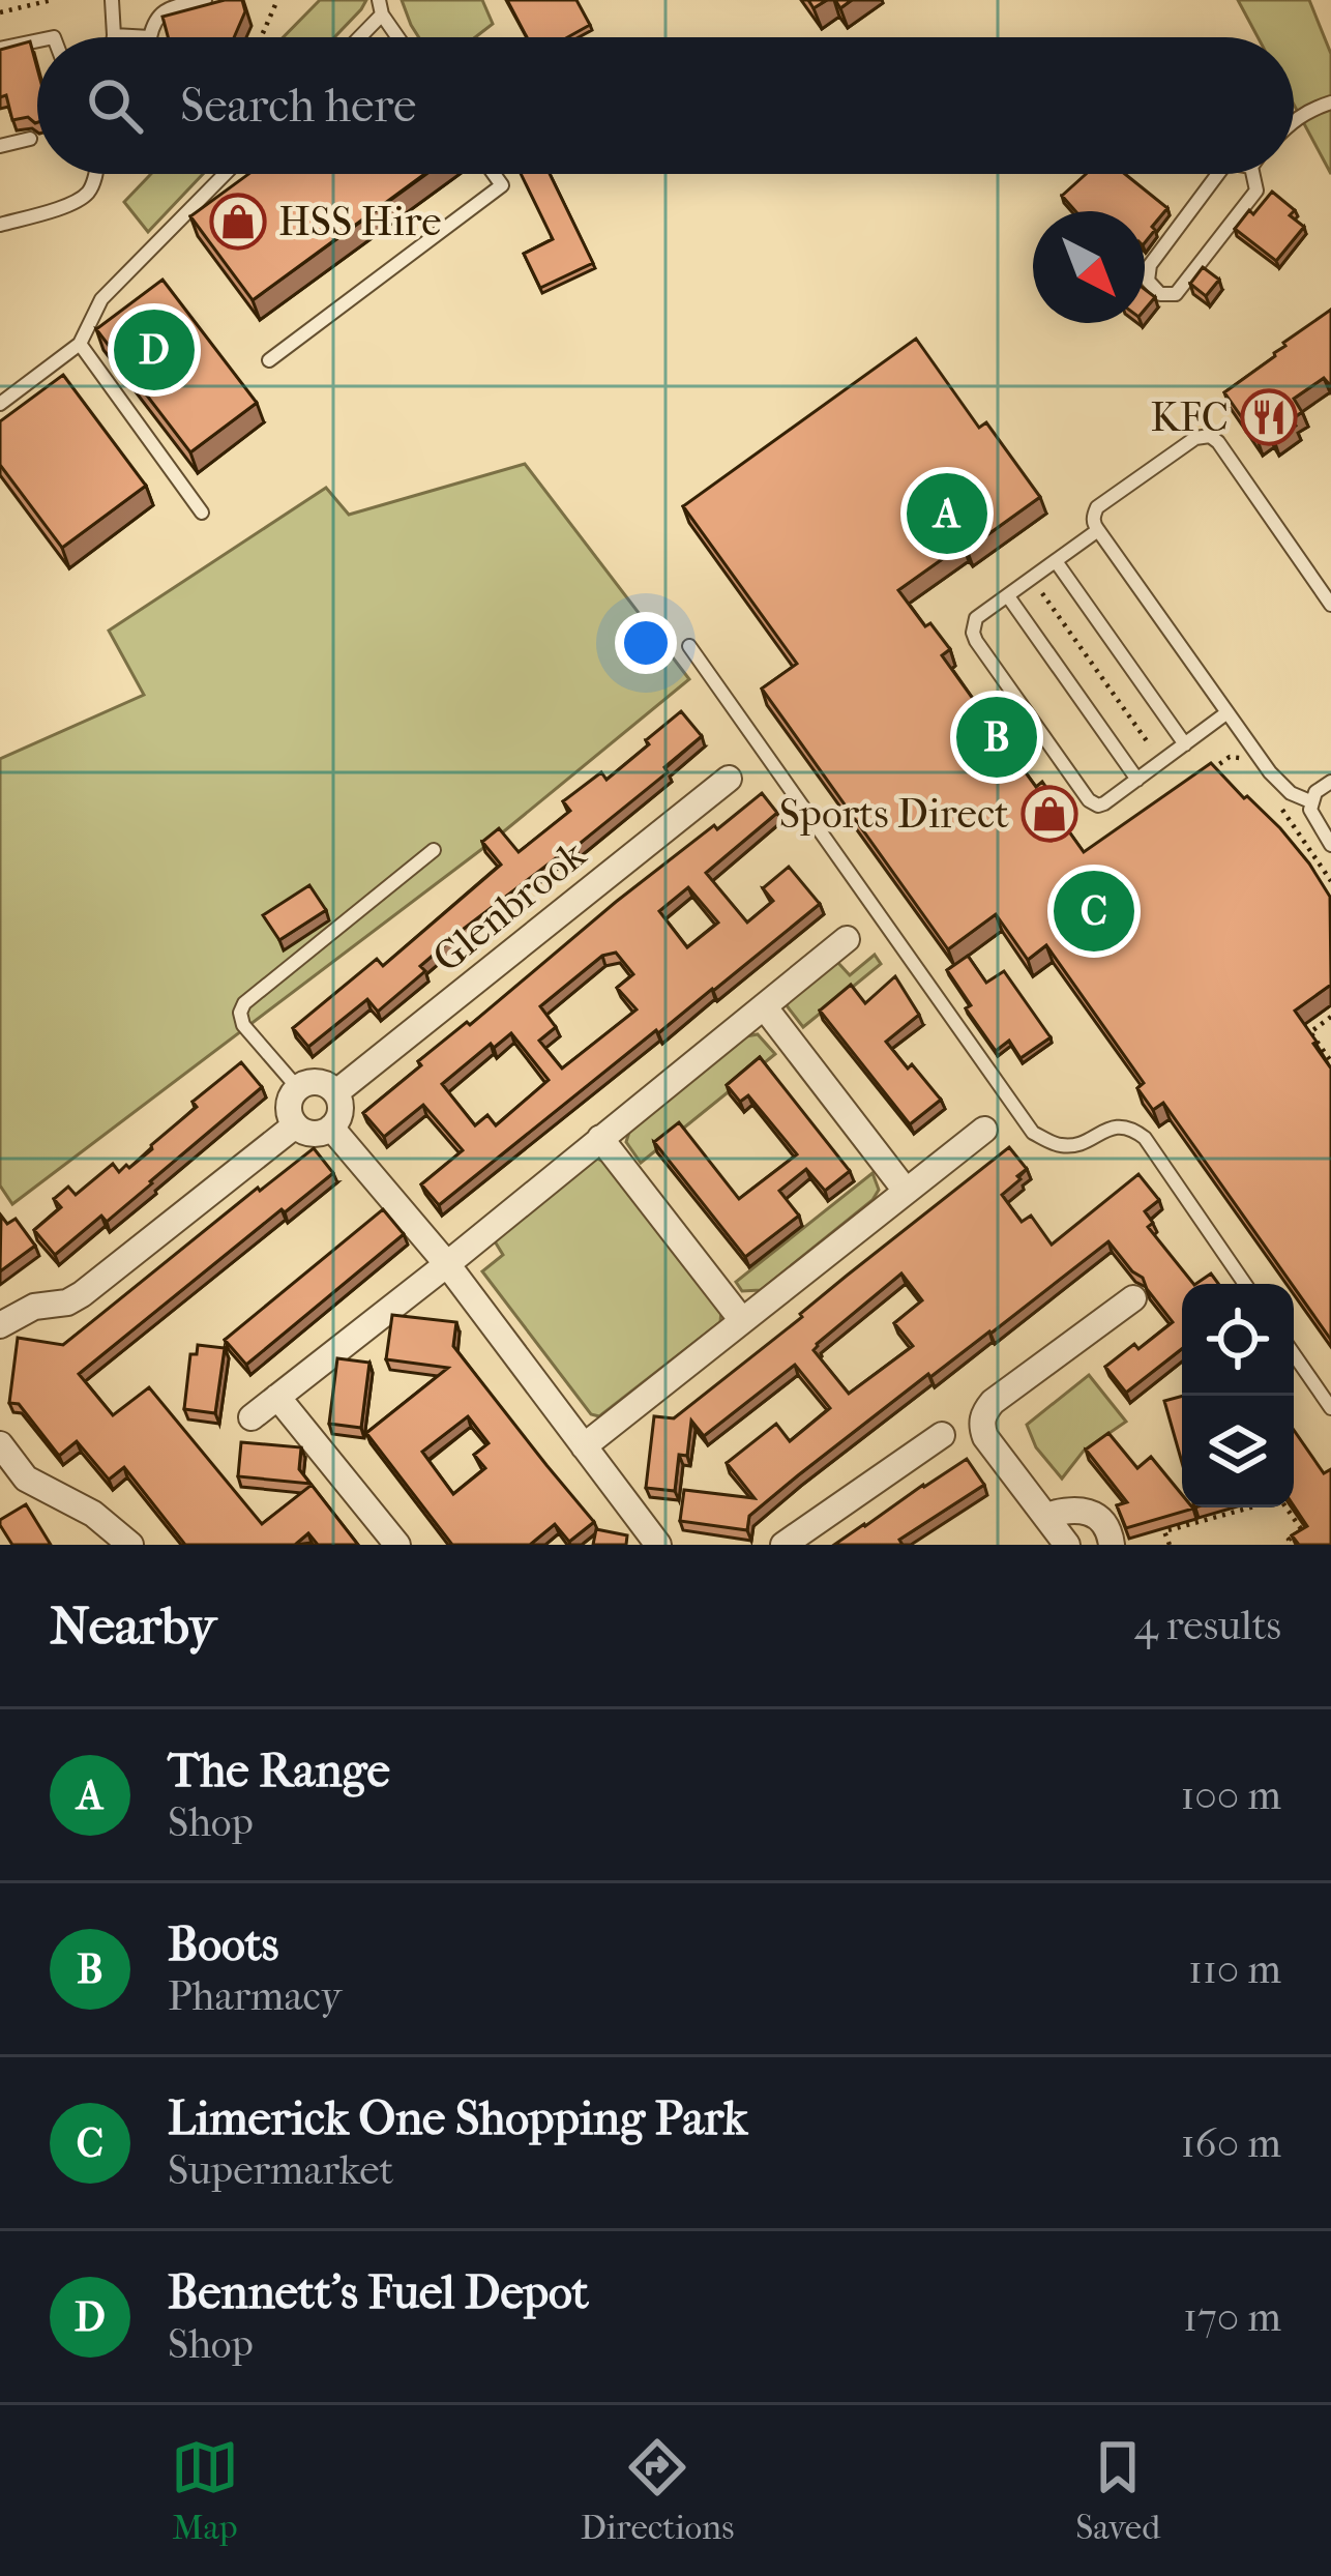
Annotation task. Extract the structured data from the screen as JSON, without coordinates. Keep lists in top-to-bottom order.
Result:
{
  "streets": {
    "street": ["Glenbrook"]
  },
  "places": {
    "shop": ["HSS Hire", "Sports Direct"],
    "restaurant": ["KFC"]
  },
  "north": "bottom right",
  "page": {
    "search": "Search here",
    "pins": [
      "D",
      "A",
      "B",
      "C"
    ],
    "heading": ["Nearby", "4 results"],
    "list": [
      {
        "mark": "A",
        "name": "The Range",
        "note": "Shop",
        "value": "100 m"
      },
      {
        "mark": "B",
        "name": "Boots",
        "note": "Pharmacy",
        "value": "110 m"
      },
      {
        "mark": "C",
        "name": "Limerick One Shopping Park",
        "note": "Supermarket",
        "value": "160 m"
      },
      {
        "mark": "D",
        "name": "Bennett's Fuel Depot",
        "note": "Shop",
        "value": "170 m"
      }
    ],
    "nav": ["Map", "Directions", "Saved"]
  }
}
